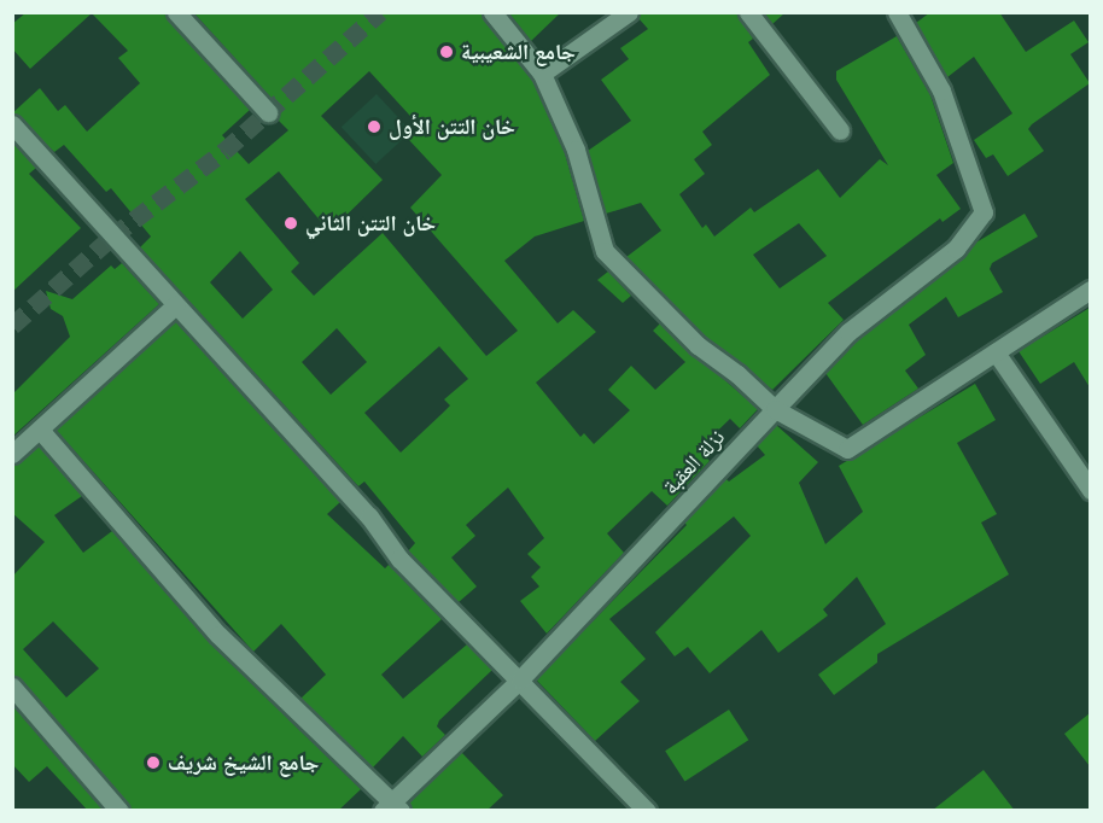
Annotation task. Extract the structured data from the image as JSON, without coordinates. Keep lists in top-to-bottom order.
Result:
{
  "streets": {
    "street": ["نزلة العقبة"]
  },
  "places": [
    "جامع الشعيبية",
    "خان التتن الأول",
    "خان التتن الثاني",
    "جامع الشيخ شريف"
  ]
}
